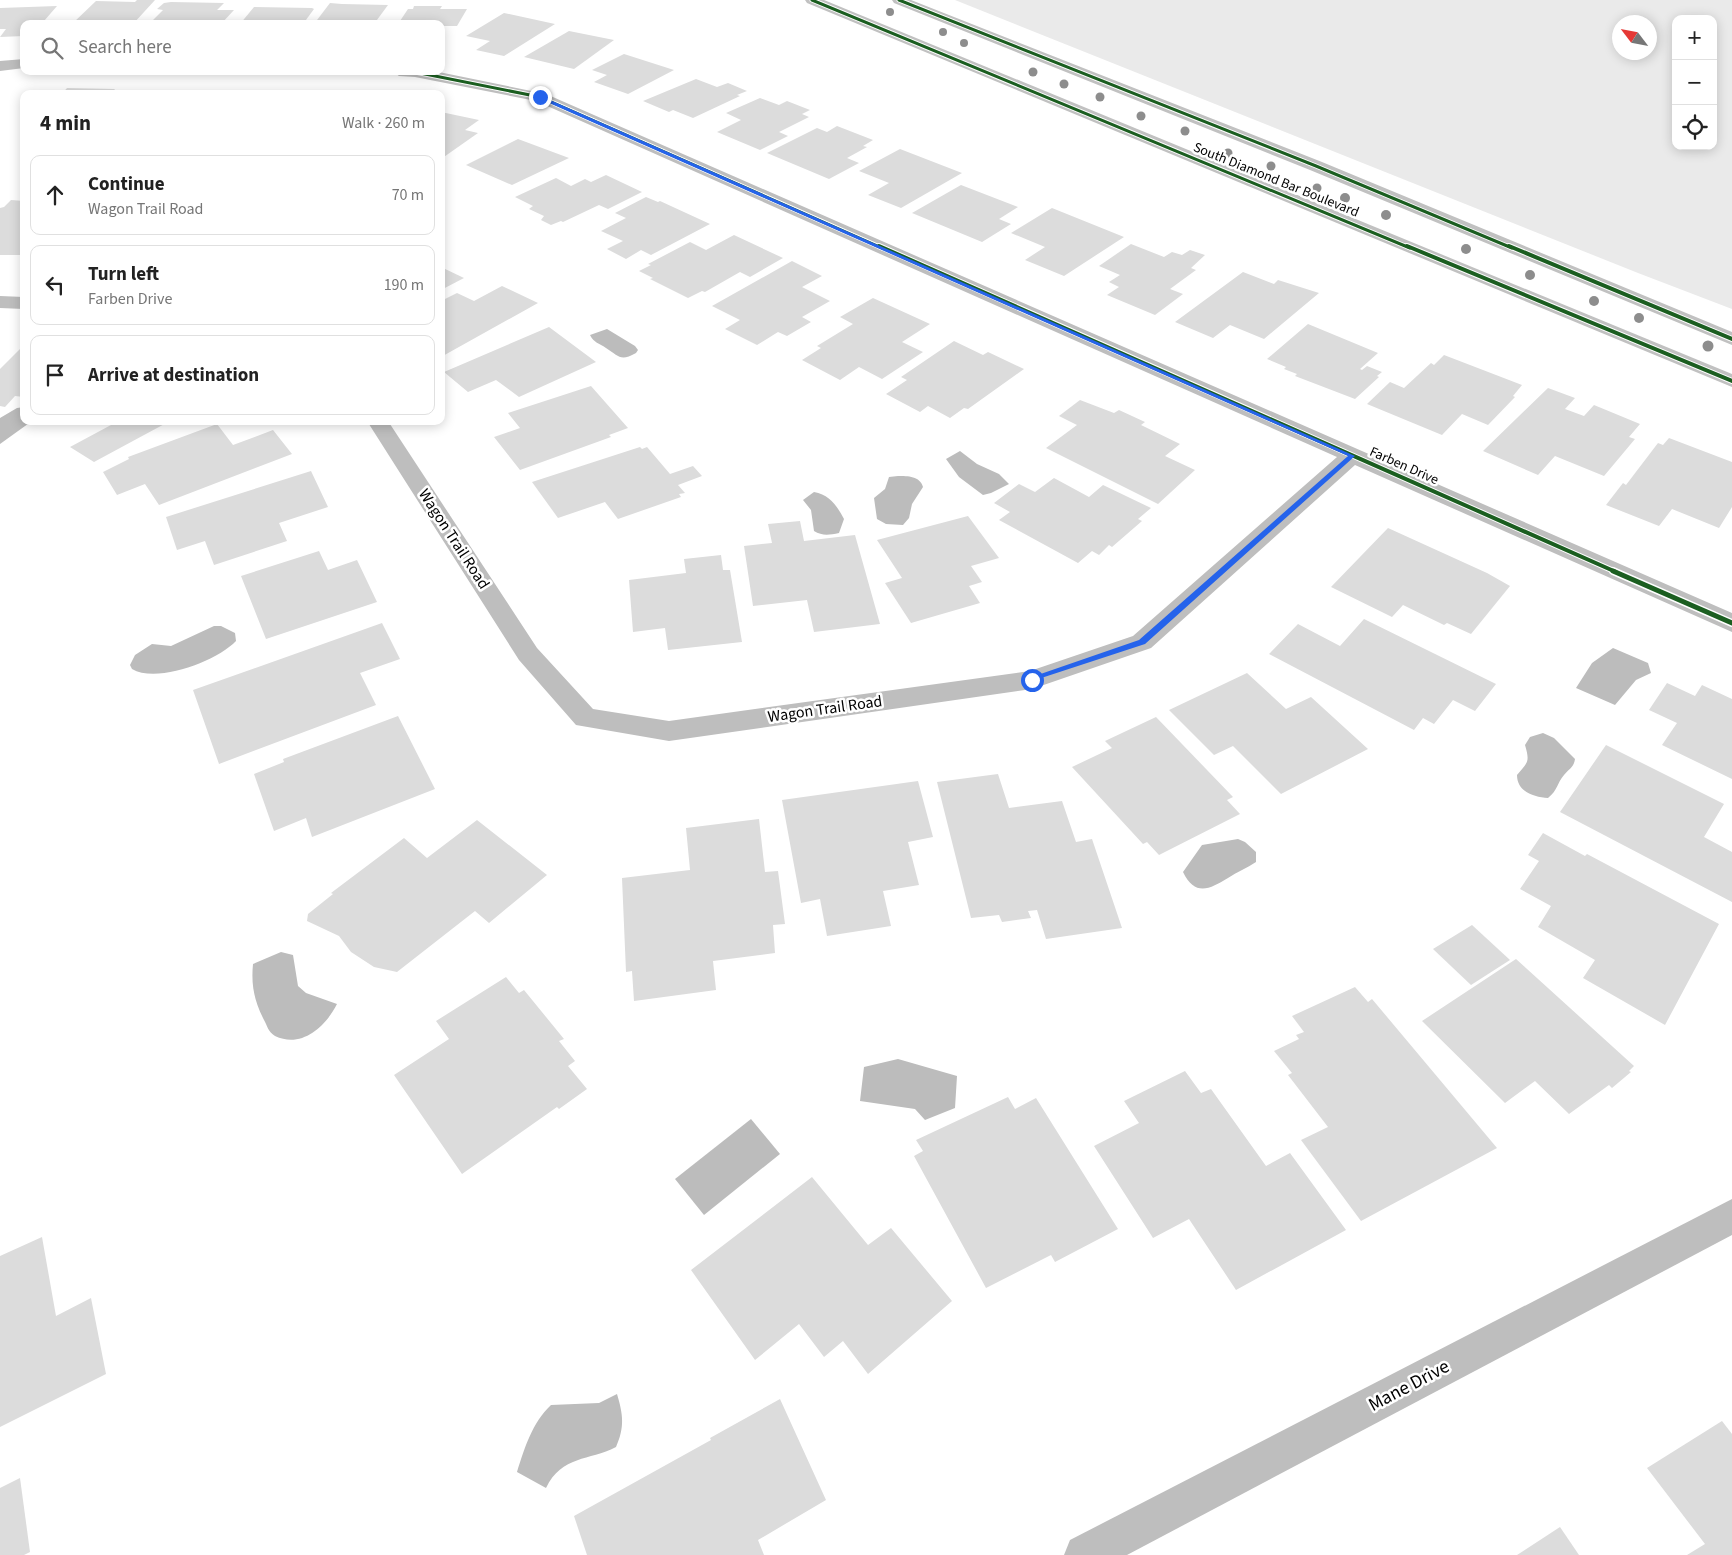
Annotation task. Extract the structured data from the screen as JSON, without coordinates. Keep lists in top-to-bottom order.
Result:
{
  "streets": {
    "main road": ["South Diamond Bar Boulevard"],
    "street": ["Farben Drive", "Wagon Trail Road", "Mane Drive"]
  },
  "crossings": [
    ["Farben Drive", "Wagon Trail Road"]
  ],
  "north": "top left",
  "page": {
    "map_buttons": ["+", "−"],
    "search": "Search here",
    "heading": ["4 min", "Walk · 260 m"],
    "list": [
      ["Continue", "Wagon Trail Road", "70 m"],
      ["Turn left", "Farben Drive", "190 m"],
      "Arrive at destination"
    ]
  }
}
